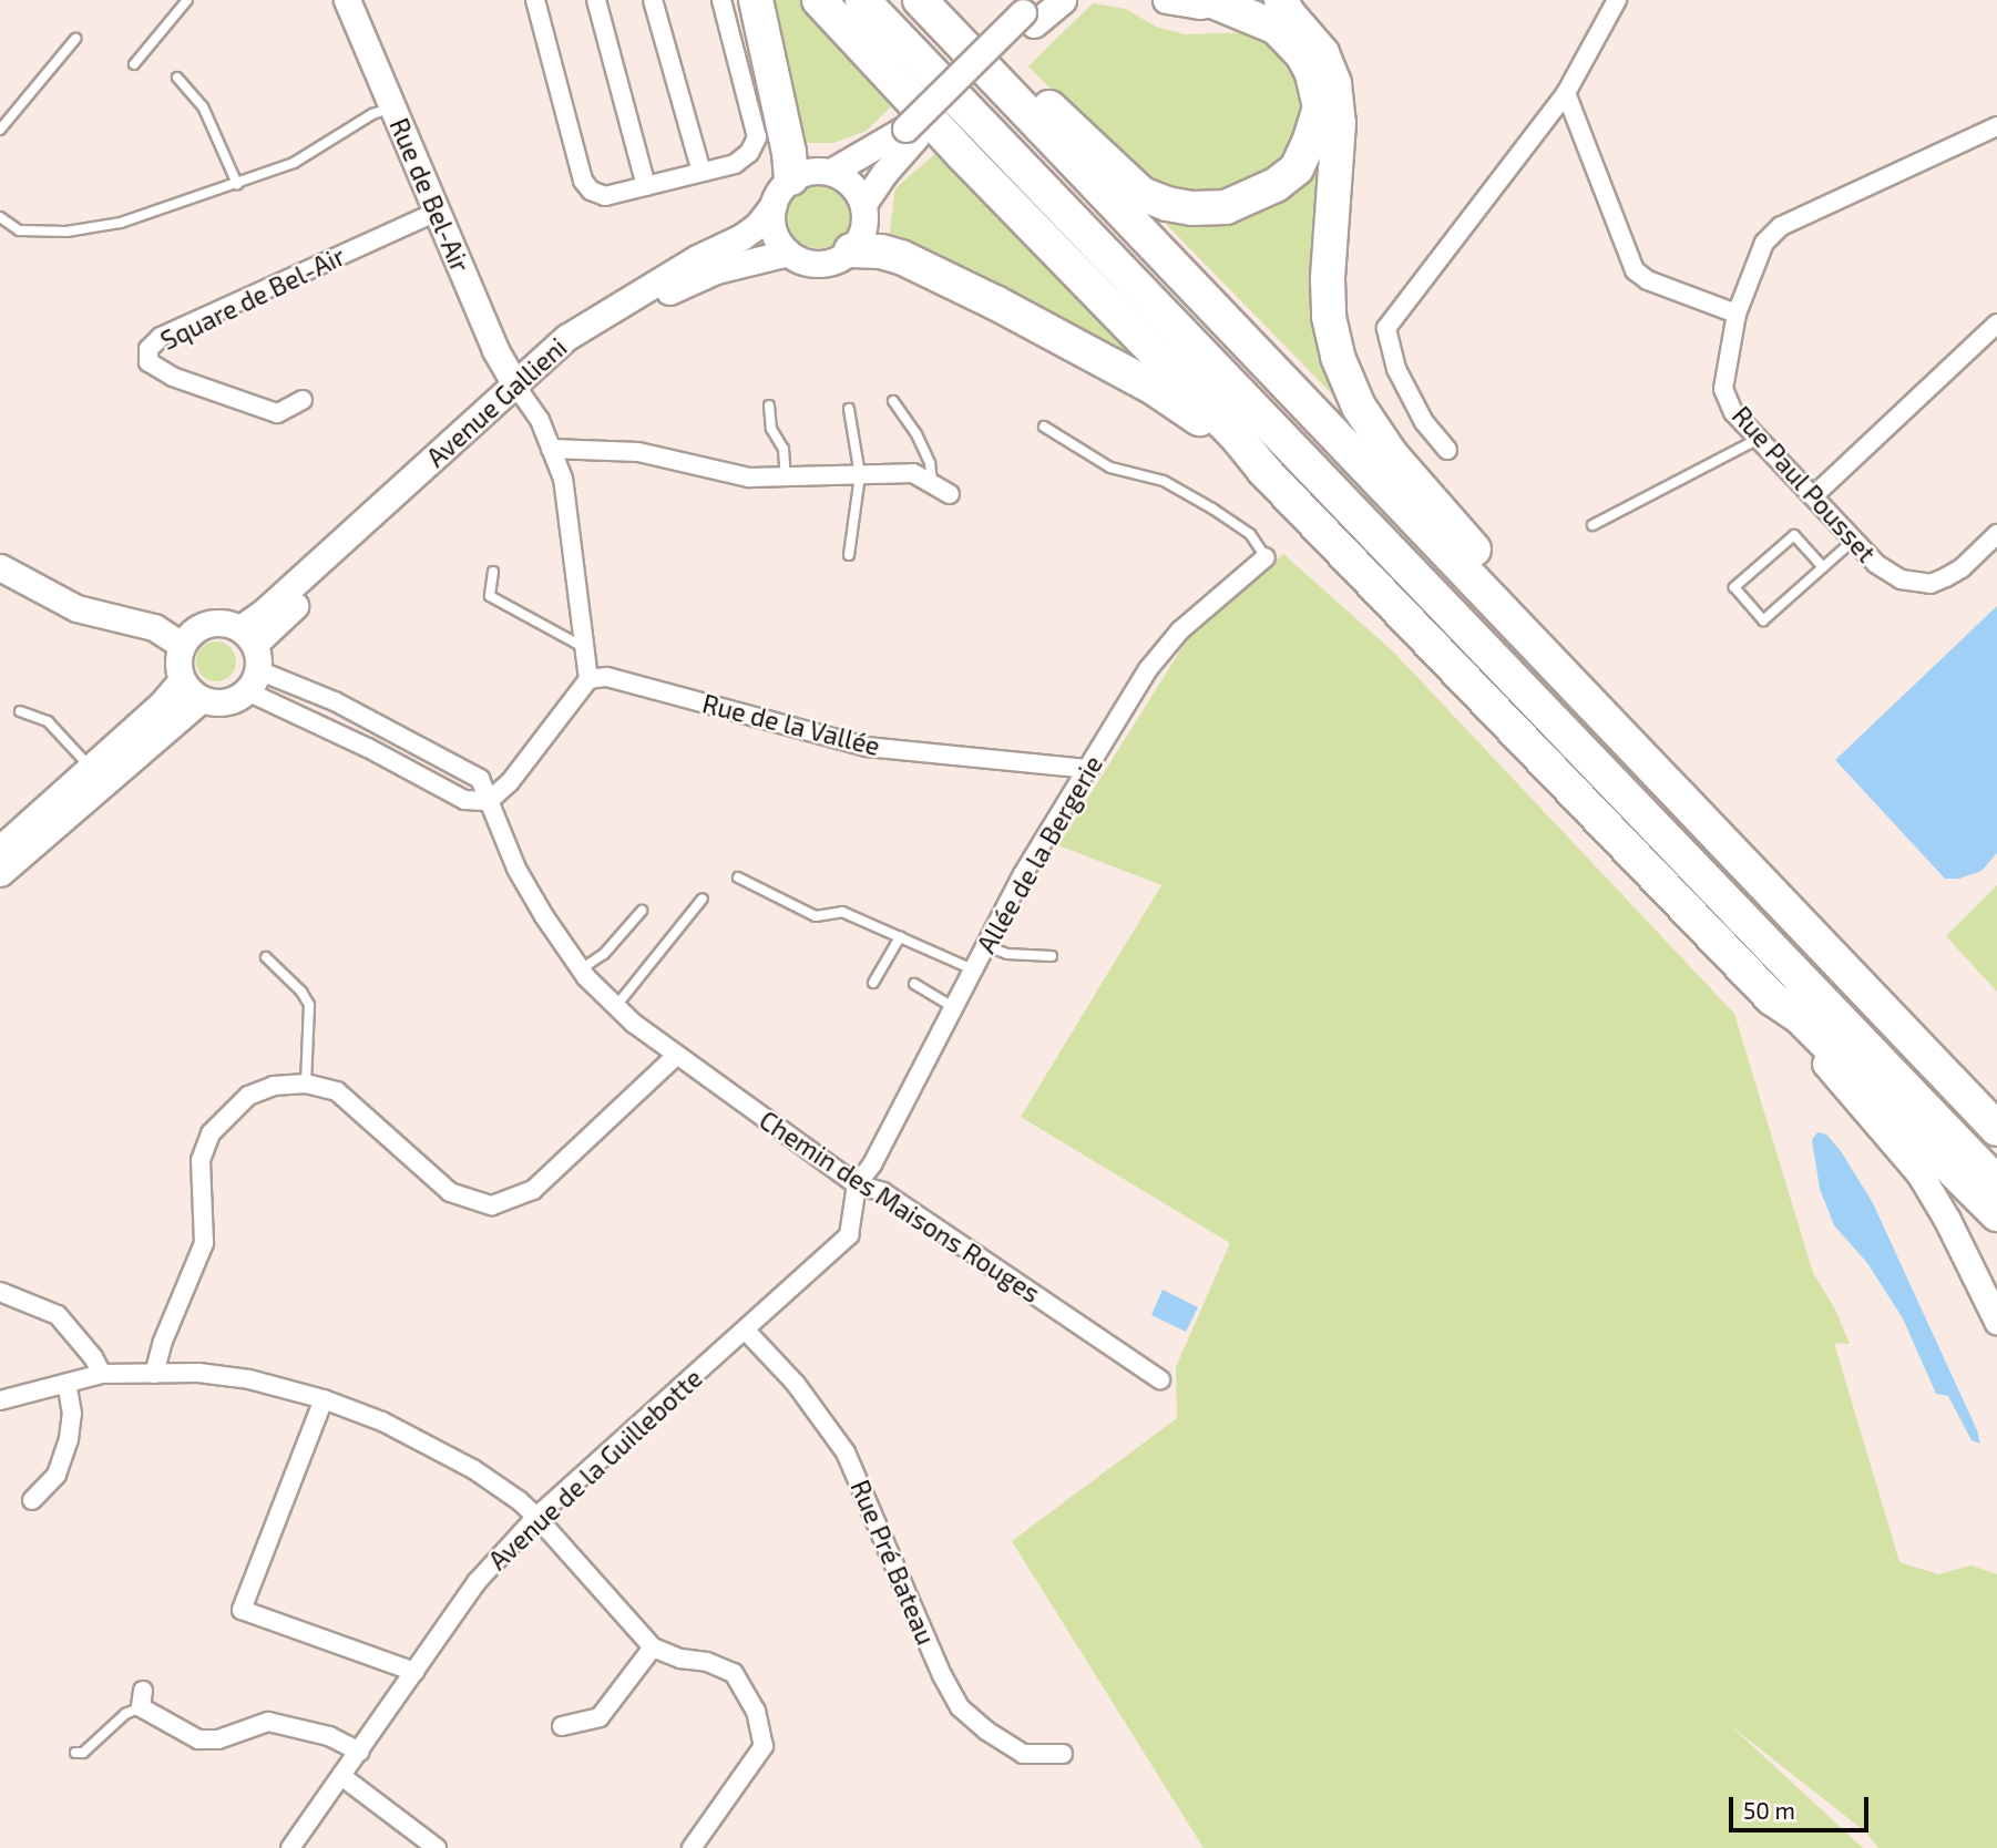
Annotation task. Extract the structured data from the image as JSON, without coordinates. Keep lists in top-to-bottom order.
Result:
{
  "streets": {
    "main road": ["Rue de Bel-Air", "Avenue Gallieni"],
    "street": [
      "Square de Bel-Air",
      "Rue Paul Pousset",
      "Rue de la Vallée",
      "Allée de la Bergerie",
      "Chemin des Maisons Rouges",
      "Avenue de la Guillebotte",
      "Rue Pré Bateau"
    ]
  },
  "crossings": [
    ["Rue de Bel-Air", "Square de Bel-Air"],
    ["Rue de Bel-Air", "Avenue Gallieni"],
    ["Avenue Gallieni", "Chemin des Maisons Rouges"],
    ["Rue de la Vallée", "Allée de la Bergerie"],
    ["Allée de la Bergerie", "Chemin des Maisons Rouges"],
    ["Allée de la Bergerie", "Avenue de la Guillebotte"],
    ["Chemin des Maisons Rouges", "Avenue de la Guillebotte"],
    ["Avenue de la Guillebotte", "Rue Pré Bateau"]
  ],
  "scale_bar": "50 m"
}
